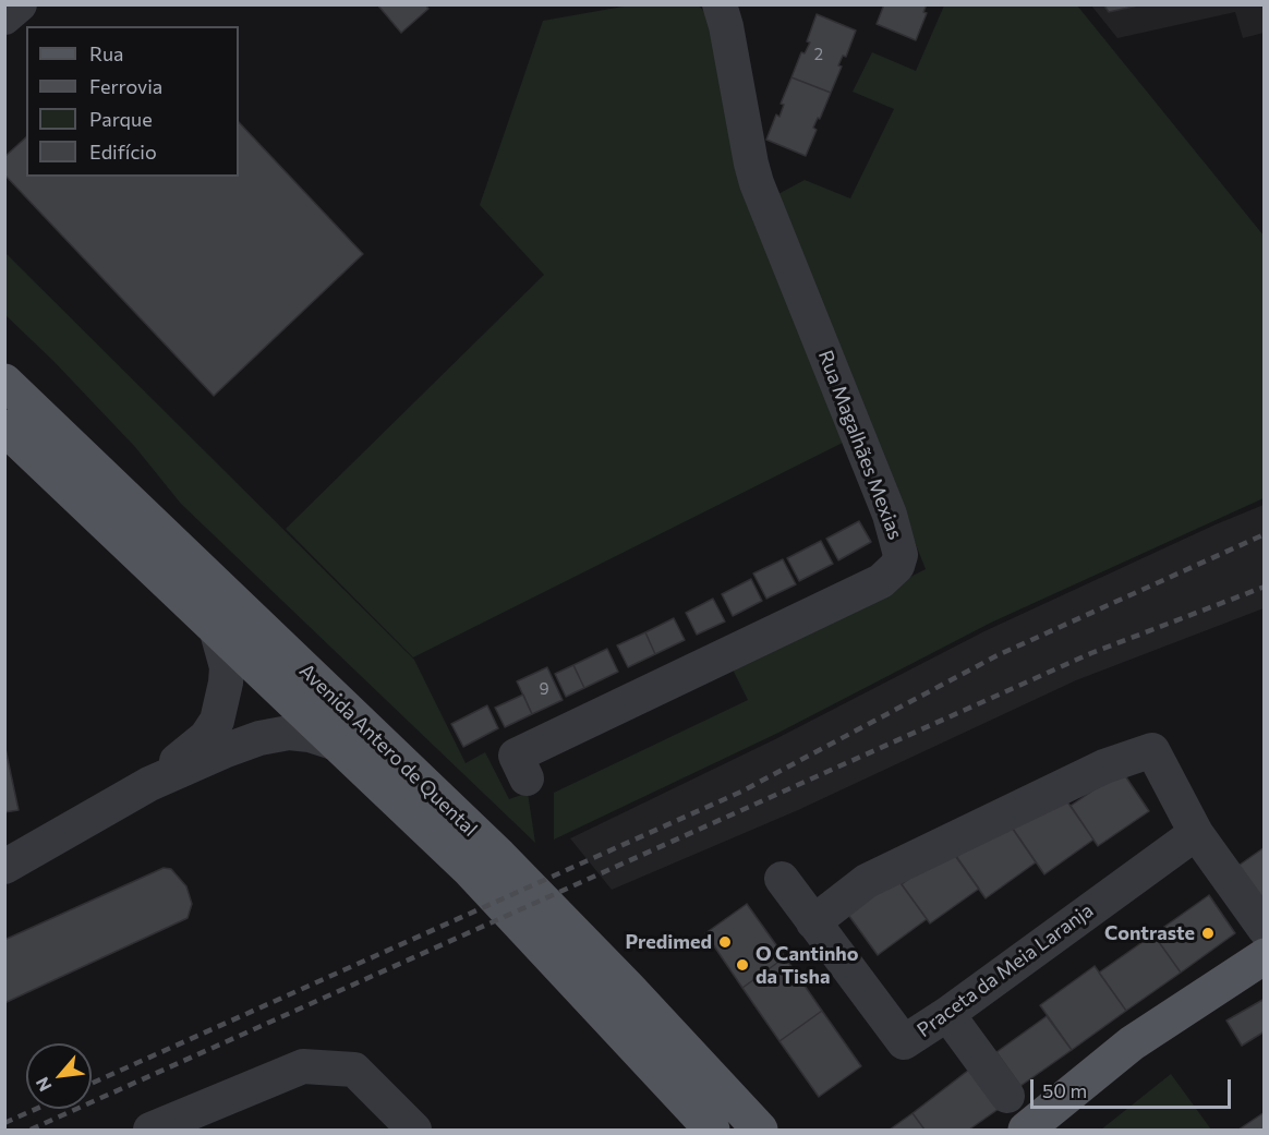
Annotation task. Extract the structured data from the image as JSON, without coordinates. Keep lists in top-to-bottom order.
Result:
{
  "streets": {
    "main road": ["Avenida Antero de Quental"],
    "street": ["Rua Magalhães Mexias", "Praceta da Meia Laranja"]
  },
  "places": ["Contraste", "Predimed", "O Cantinho da Tisha"],
  "house_numbers": ["2", "9"],
  "legend": [
    "Rua",
    "Ferrovia",
    "Parque",
    "Edifício"
  ],
  "scale_bar": "50 m",
  "north": "bottom left"
}
